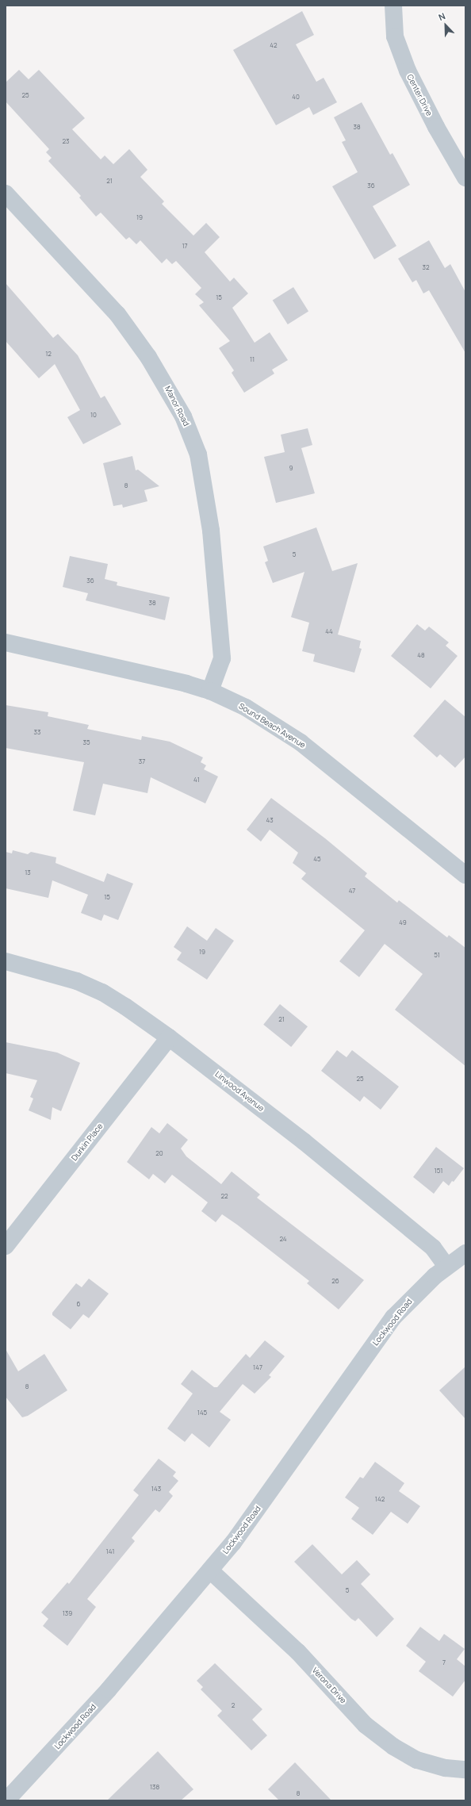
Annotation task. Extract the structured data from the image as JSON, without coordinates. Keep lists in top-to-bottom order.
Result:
{
  "streets": {
    "street": [
      "Center Drive",
      "Manor Road",
      "Sound Beach Avenue",
      "Linwood Avenue",
      "Durkin Place",
      "Lockwood Road",
      "Verona Drive"
    ]
  },
  "crossings": [
    ["Manor Road", "Sound Beach Avenue"],
    ["Linwood Avenue", "Durkin Place"],
    ["Linwood Avenue", "Lockwood Road"],
    ["Lockwood Road", "Verona Drive"]
  ],
  "house_numbers": [
    "42",
    "25",
    "40",
    "38",
    "23",
    "21",
    "36",
    "19",
    "17",
    "32",
    "15",
    "12",
    "11",
    "10",
    "9",
    "8",
    "5",
    "36",
    "38",
    "44",
    "48",
    "33",
    "35",
    "37",
    "41",
    "43",
    "45",
    "13",
    "47",
    "15",
    "49",
    "19",
    "51",
    "21",
    "25",
    "20",
    "151",
    "22",
    "24",
    "26",
    "6",
    "147",
    "8",
    "145",
    "143",
    "142",
    "141",
    "5",
    "139",
    "7",
    "2",
    "138",
    "8"
  ],
  "north": "top left"
}
